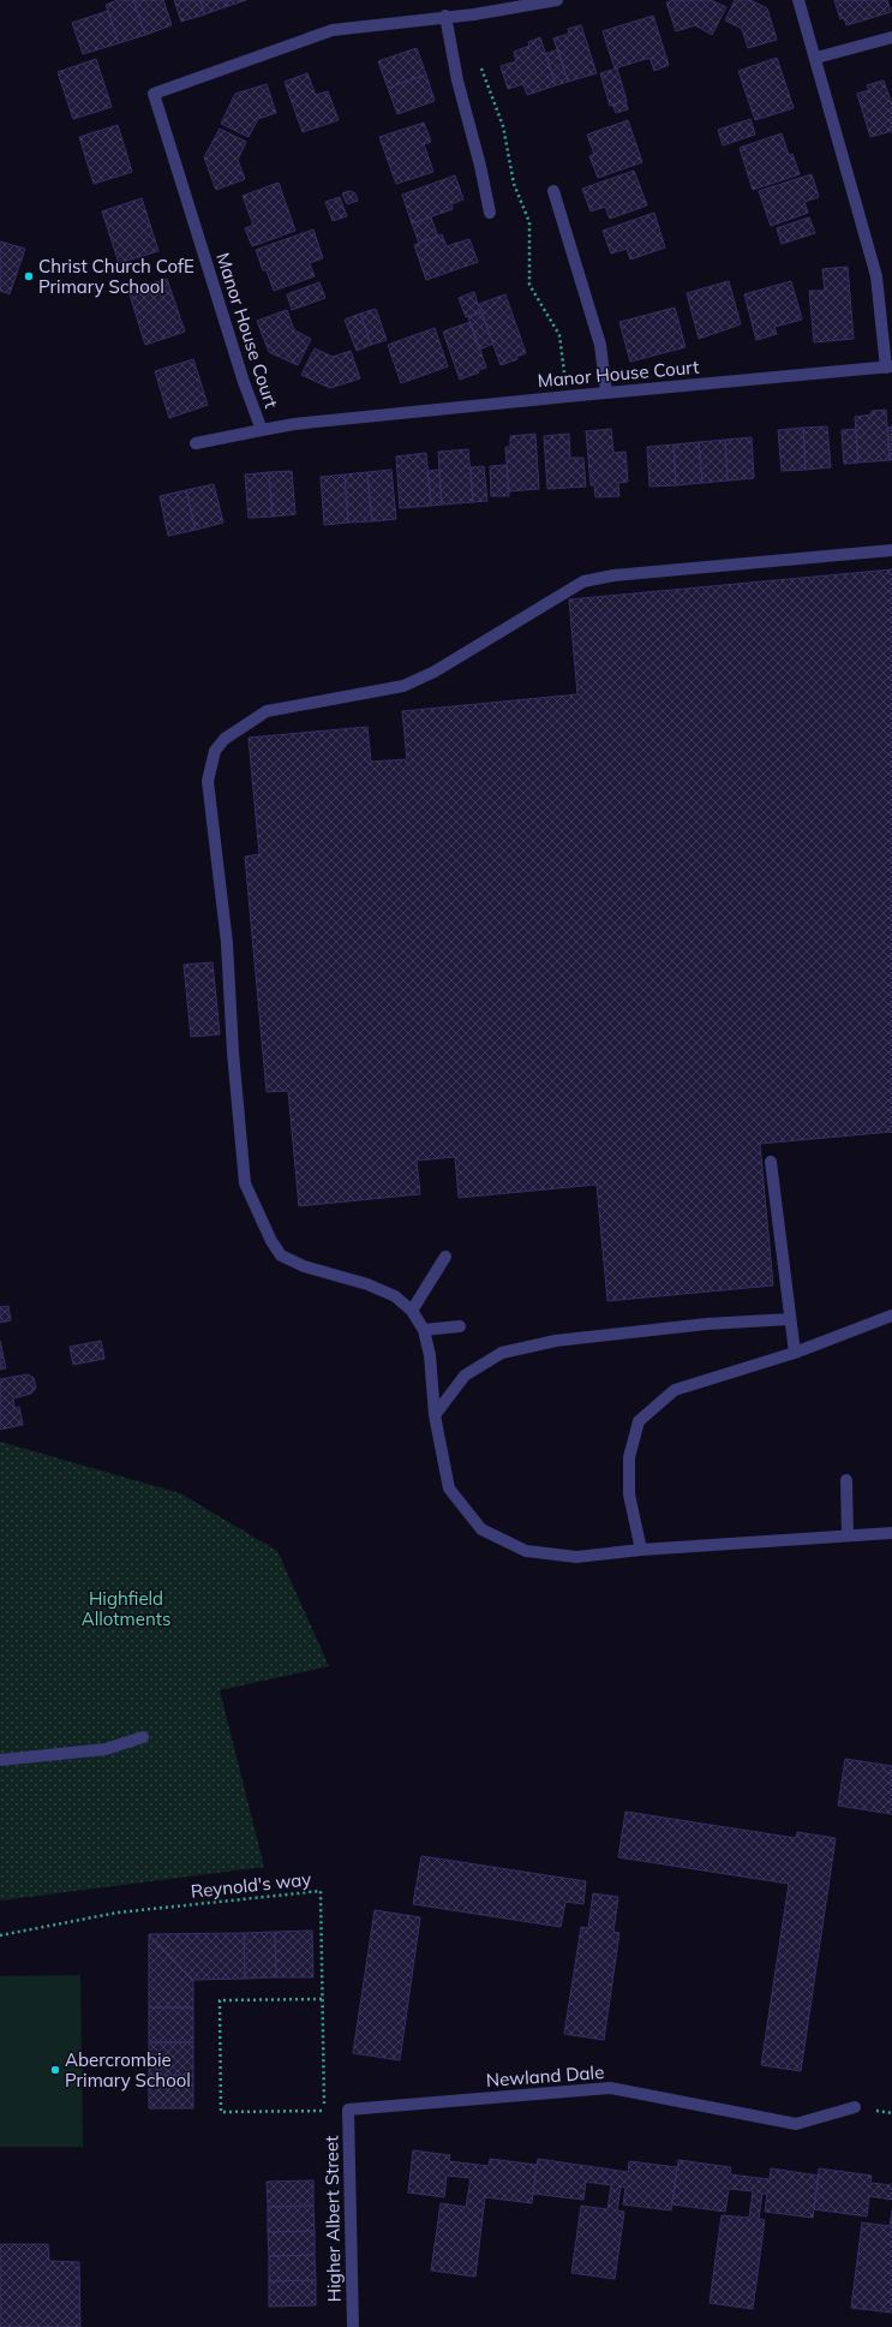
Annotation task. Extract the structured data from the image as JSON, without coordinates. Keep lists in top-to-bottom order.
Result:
{
  "streets": {
    "street": ["Manor House Court", "Newland Dale", "Higher Albert Street"],
    "path": ["Reynold's way"]
  },
  "crossings": [
    ["Newland Dale", "Higher Albert Street"]
  ],
  "parks": ["Highfield Allotments"],
  "places": ["Christ Church CofE Primary School", "Abercrombie Primary School"]
}
